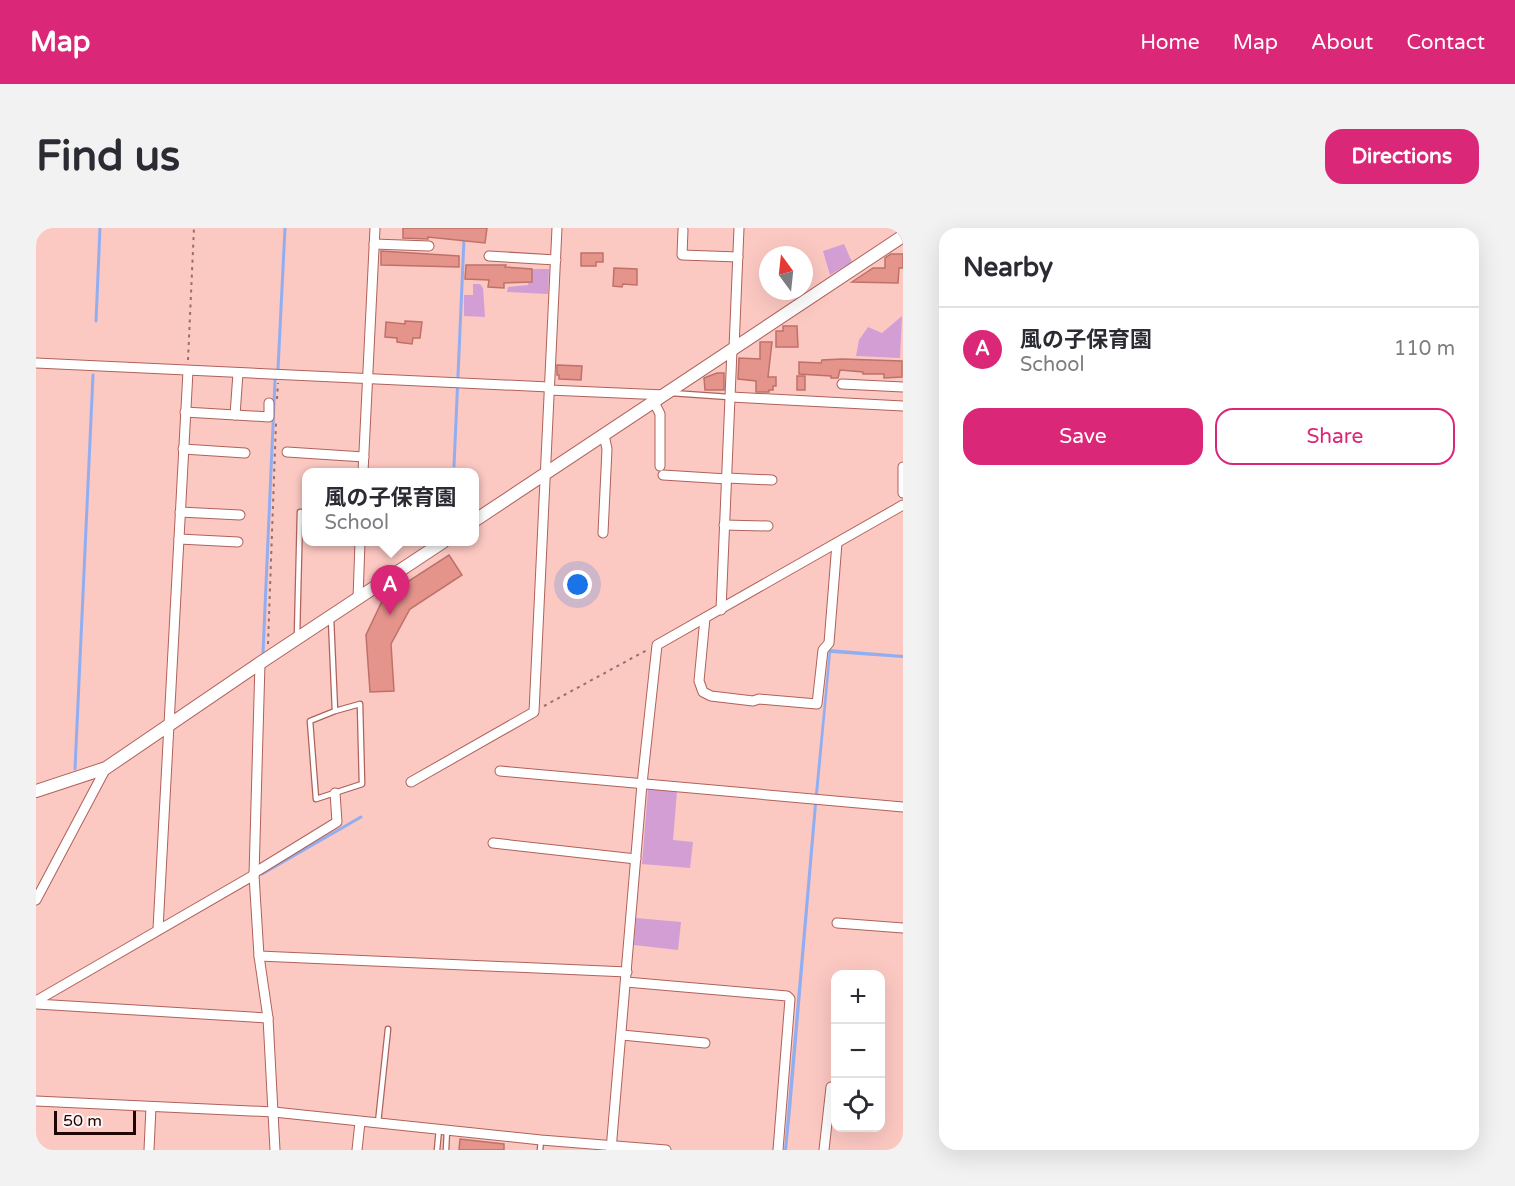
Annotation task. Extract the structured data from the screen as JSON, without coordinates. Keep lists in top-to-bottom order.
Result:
{
  "scale_bar": "50 m",
  "north": "top",
  "page": {
    "header": "Map",
    "nav": [
      "Home",
      "Map",
      "About",
      "Contact"
    ],
    "buttons": [
      "Directions",
      ["Save", "Share"]
    ],
    "title": "Find us",
    "heading": "Nearby",
    "list": [
      {
        "mark": "A",
        "name": "風の子保育園",
        "note": "School",
        "value": "110 m"
      }
    ],
    "popup": ["風の子保育園", "School"],
    "pins": "A",
    "map_buttons": ["+", "−"],
    "scale": "50 m"
  }
}
